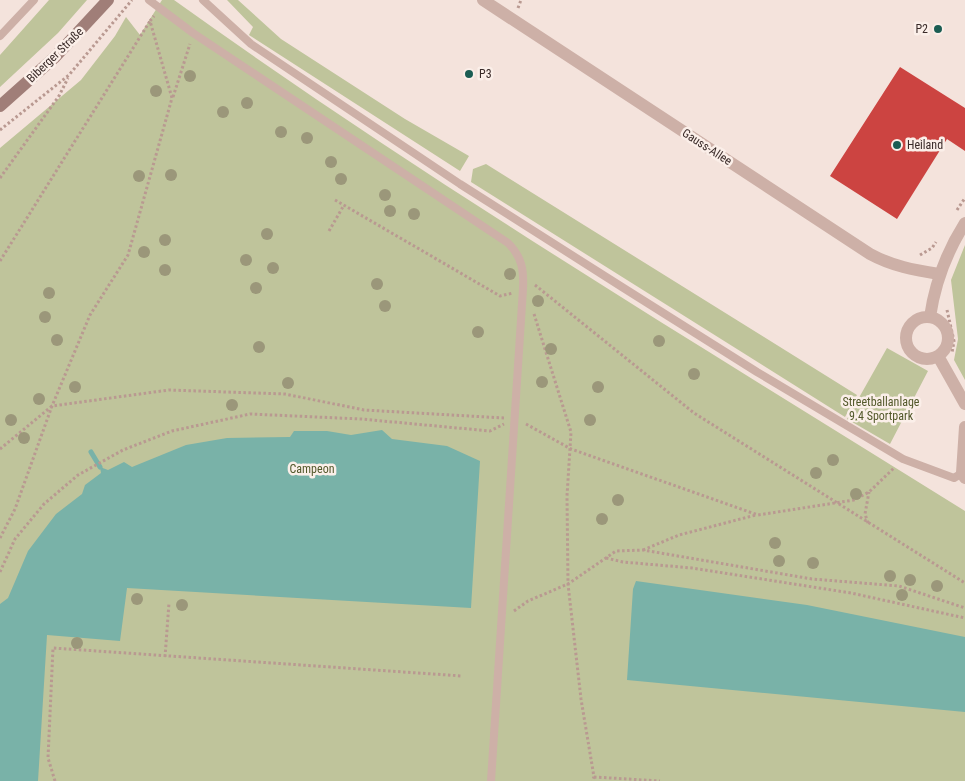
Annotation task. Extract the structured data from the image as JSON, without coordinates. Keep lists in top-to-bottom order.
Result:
{
  "streets": {
    "main road": ["Biberger Straße"],
    "street": ["Gauss-Allee"]
  },
  "parks": ["Streetballanlage 9.4 Sportpark", "Campeon"],
  "places": ["P2", "P3", "Heiland"]
}
